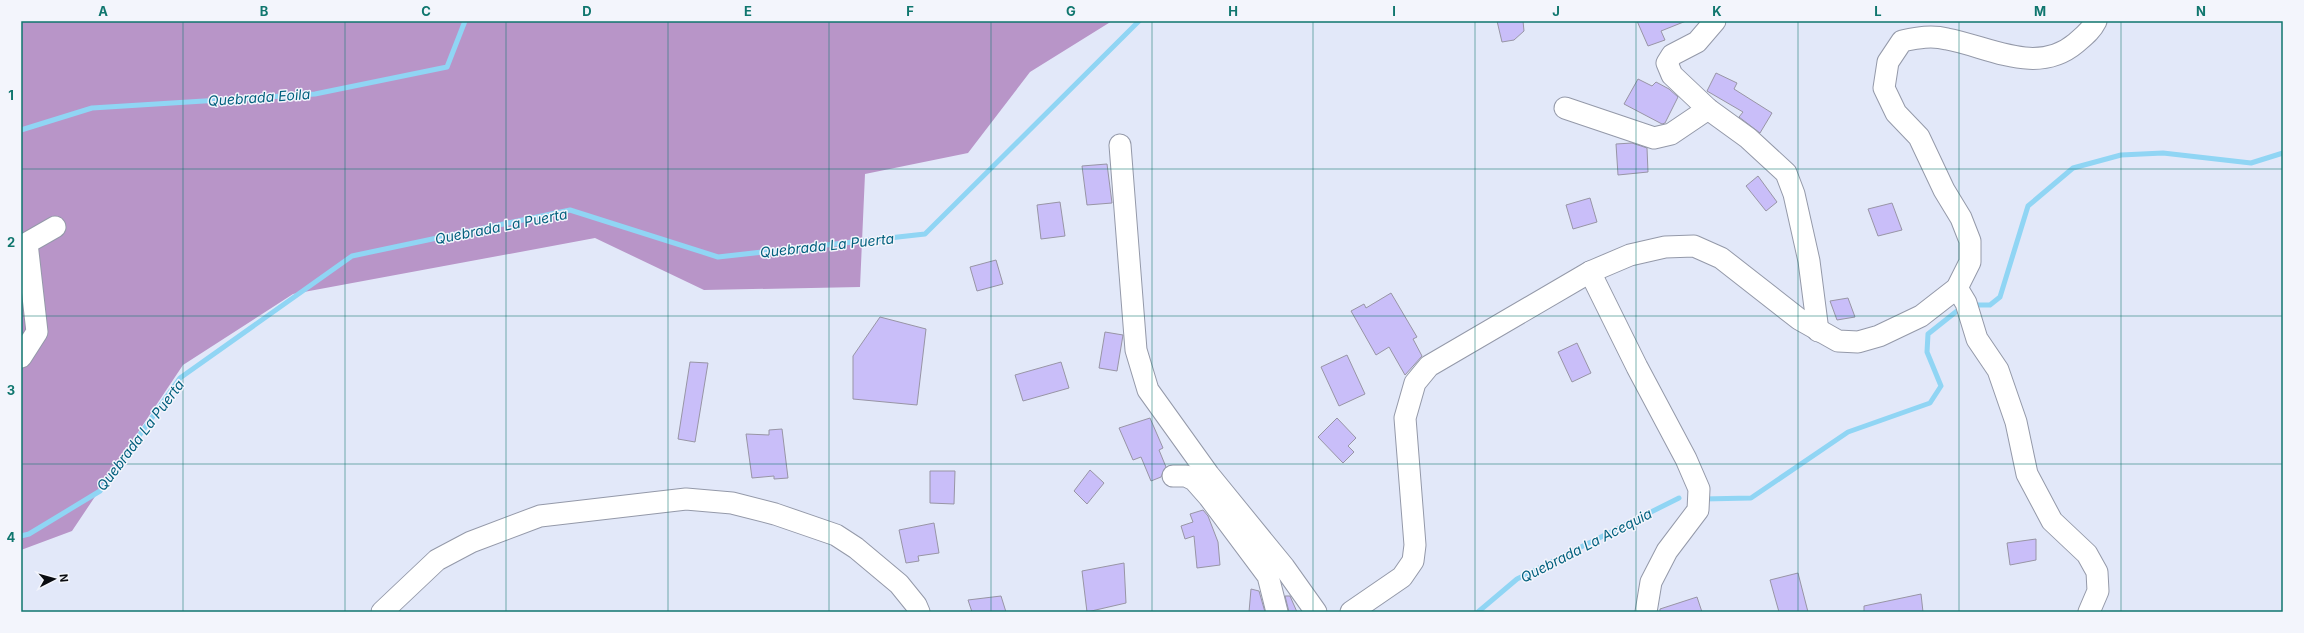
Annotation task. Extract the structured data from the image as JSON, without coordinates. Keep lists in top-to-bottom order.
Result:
{
  "water": ["Quebrada Eoila", "Quebrada La Puerta", "Quebrada La Acequia"],
  "north": "right",
  "grid": {
    "columns": [
      "A",
      "B",
      "C",
      "D",
      "E",
      "F",
      "G",
      "H",
      "I",
      "J",
      "K",
      "L",
      "M",
      "N"
    ],
    "rows": [
      "1",
      "2",
      "3",
      "4"
    ]
  }
}
